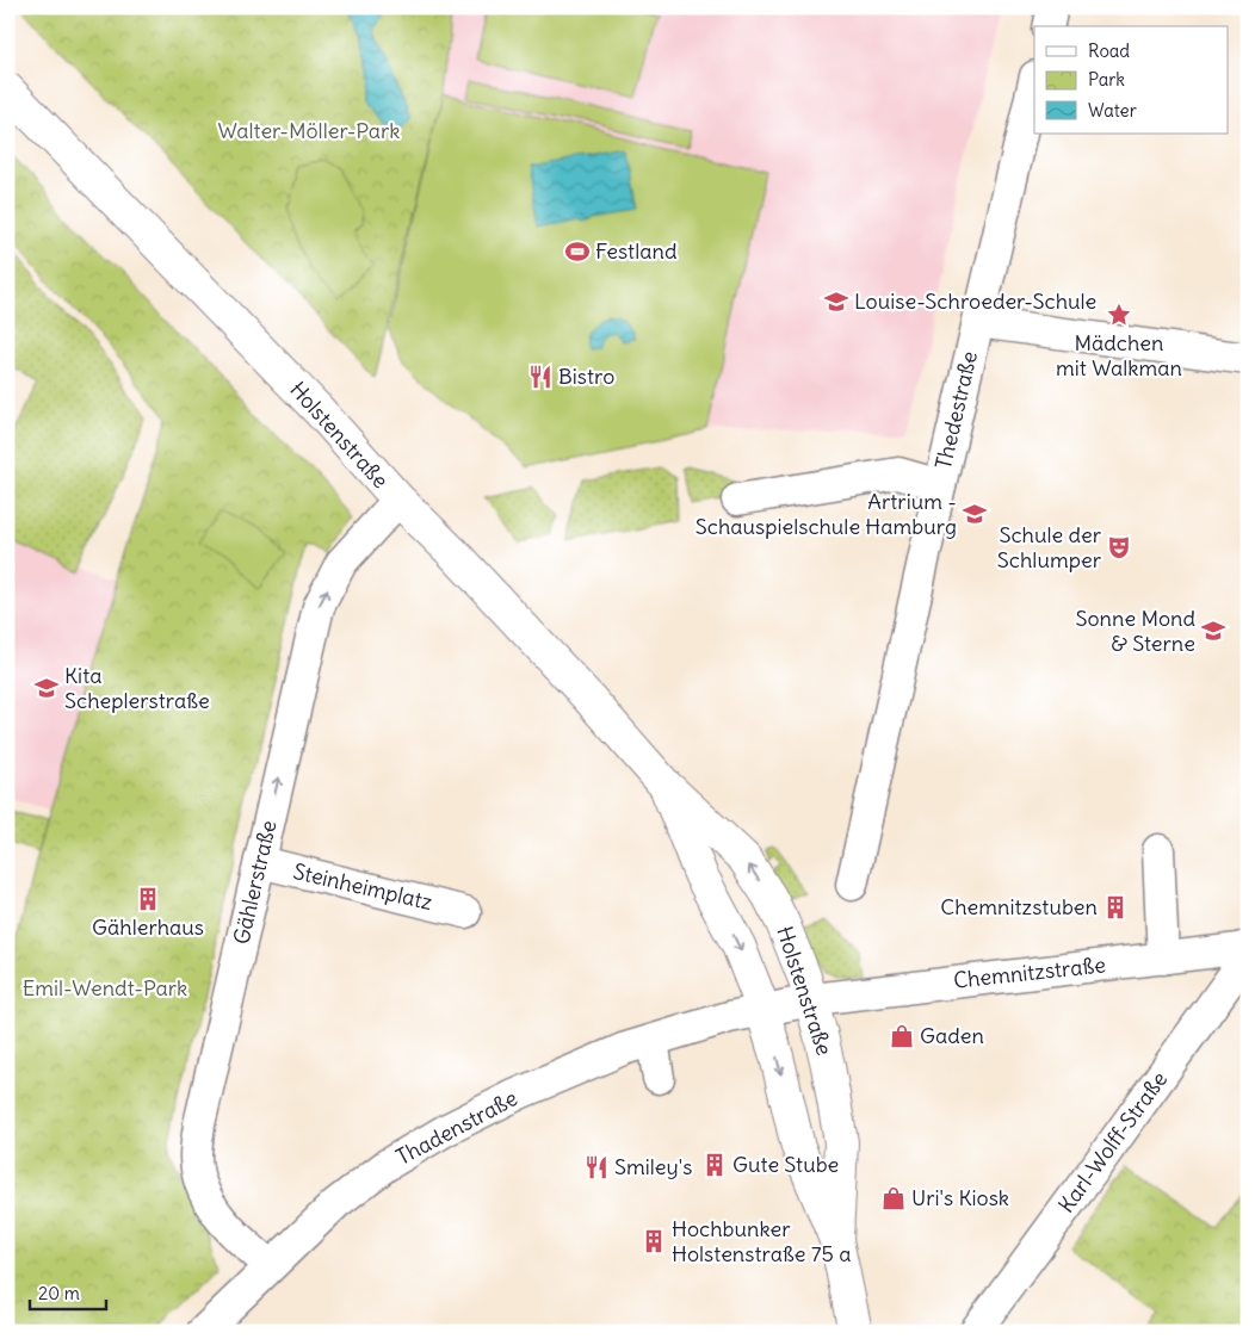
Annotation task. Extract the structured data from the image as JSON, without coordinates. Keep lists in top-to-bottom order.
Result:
{
  "streets": {
    "main road": ["Holstenstraße"],
    "street": [
      "Thedestraße",
      "Gählerstraße",
      "Steinheimplatz",
      "Chemnitzstraße",
      "Thadenstraße",
      "Karl-Wolff-Straße"
    ]
  },
  "crossings": [
    ["Holstenstraße", "Gählerstraße"],
    ["Holstenstraße", "Chemnitzstraße"],
    ["Holstenstraße", "Thadenstraße"],
    ["Gählerstraße", "Steinheimplatz"],
    ["Gählerstraße", "Thadenstraße"],
    ["Chemnitzstraße", "Thadenstraße"],
    ["Chemnitzstraße", "Karl-Wolff-Straße"]
  ],
  "one_way": ["Gählerstraße"],
  "parks": ["Walter-Möller-Park", "Emil-Wendt-Park"],
  "places": {
    "sports": ["Festland"],
    "school or university": [
      "Louise-Schroeder-Schule",
      "Artrium - Schauspielschule Hamburg",
      "Sonne Mond & Sterne",
      "Kita Scheplerstraße"
    ],
    "place": ["Mädchen mit Walkman"],
    "restaurant": ["Bistro", "Smiley's"],
    "theatre": ["Schule der Schlumper"],
    "building": [
      "Gählerhaus",
      "Chemnitzstuben",
      "Gute Stube",
      "Hochbunker Holstenstraße 75 a"
    ],
    "shop": ["Gaden", "Uri's Kiosk"]
  },
  "legend": ["Road", "Park", "Water"],
  "scale_bar": "20 m"
}
